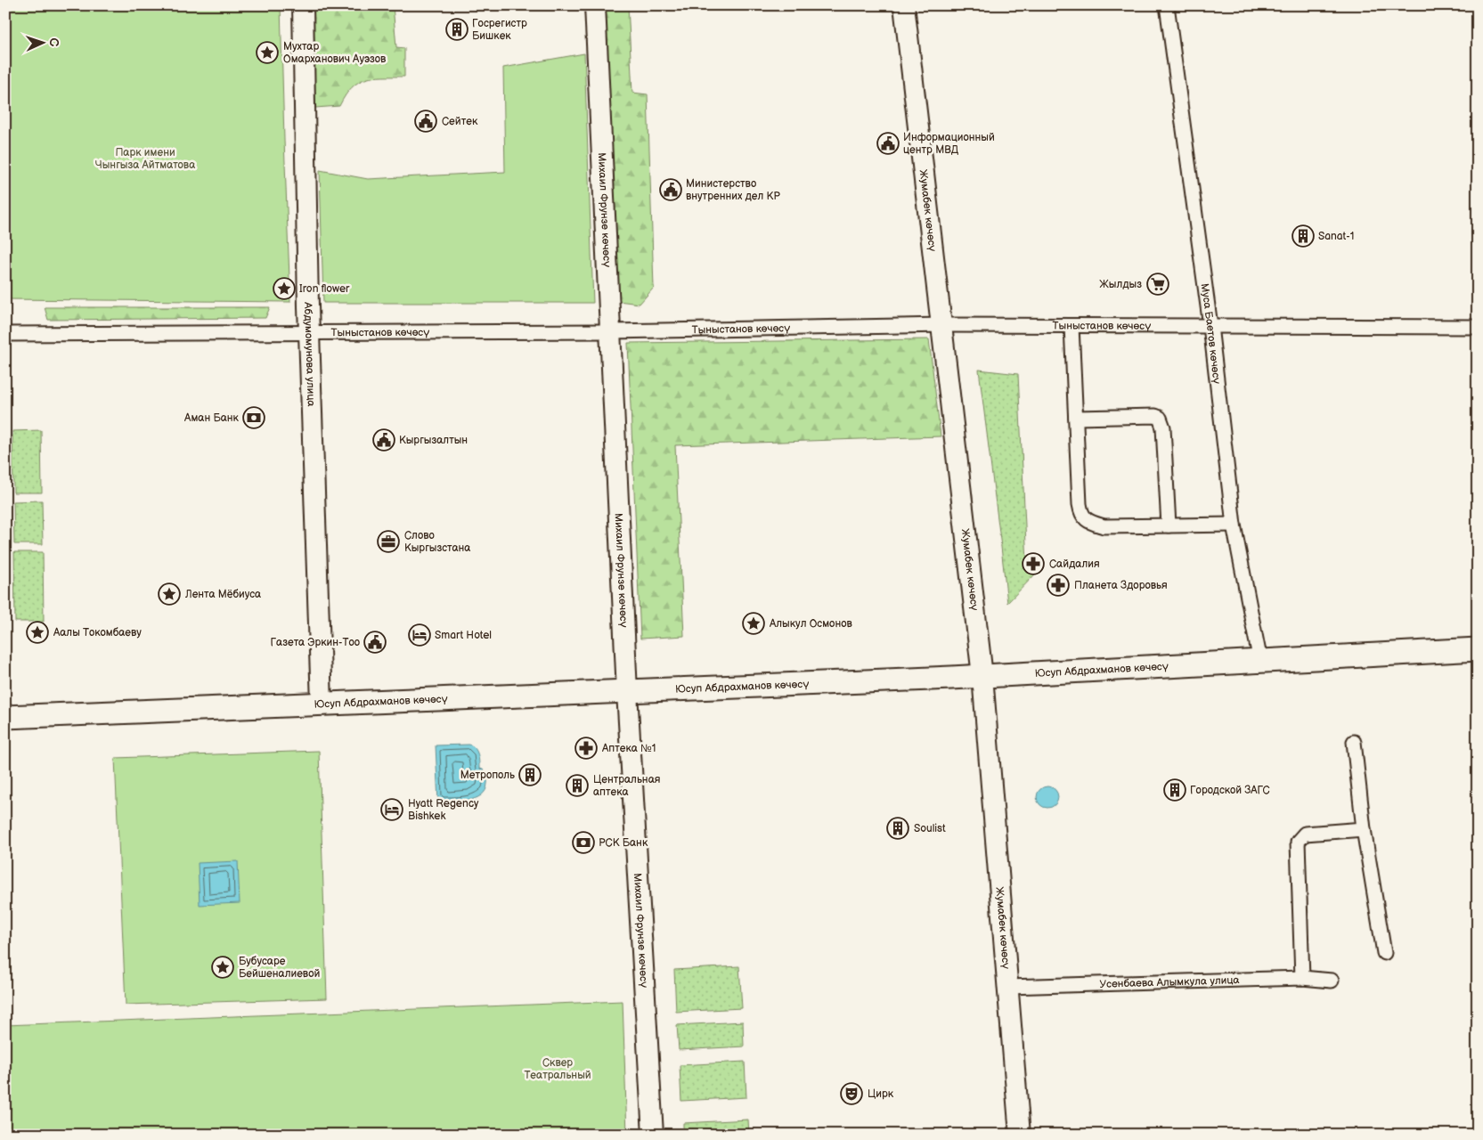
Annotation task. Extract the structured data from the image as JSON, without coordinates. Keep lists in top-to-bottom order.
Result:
{
  "streets": {
    "main road": ["Юсуп Абдрахманов көчөсү"],
    "street": [
      "Михаил Фрунзе көчөсү",
      "Жумабек көчөсү",
      "Тыныстанов көчөсү",
      "Муса Баетов көчөсү",
      "Абдумомунова улица",
      "Усенбаева Алымкула улица"
    ]
  },
  "crossings": [
    ["Михаил Фрунзе көчөсү", "Тыныстанов көчөсү"],
    ["Михаил Фрунзе көчөсү", "Юсуп Абдрахманов көчөсү"],
    ["Жумабек көчөсү", "Тыныстанов көчөсү"],
    ["Жумабек көчөсү", "Юсуп Абдрахманов көчөсү"],
    ["Жумабек көчөсү", "Усенбаева Алымкула улица"],
    ["Тыныстанов көчөсү", "Муса Баетов көчөсү"],
    ["Тыныстанов көчөсү", "Абдумомунова улица"],
    ["Муса Баетов көчөсү", "Юсуп Абдрахманов көчөсү"],
    ["Абдумомунова улица", "Юсуп Абдрахманов көчөсү"]
  ],
  "parks": ["Парк имени Чынгыза Айтматова", "Сквер Театральный"],
  "places": {
    "building": [
      "Госрегистр Бишкек",
      "Sanat-1",
      "Метрополь",
      "Центральная аптека",
      "Городской ЗАГС",
      "Soulist"
    ],
    "place": [
      "Мухтар Омарханович Ауэзов",
      "Iron flower",
      "Лента Мёбиуса",
      "Алыкул Осмонов",
      "Аалы Токомбаеву",
      "Бубусаре Бейшеналиевой"
    ],
    "public building": [
      "Сейтек",
      "Информационный центр МВД",
      "Министерство внутренних дел КР",
      "Кыргызалтын",
      "Газета Эркин-Тоо"
    ],
    "supermarket": ["Жылдыз"],
    "bank": ["Аман Банк", "РСК Банк"],
    "office": ["Слово Кыргызстана"],
    "pharmacy": ["Сайдалия", "Планета Здоровья", "Аптека №1"],
    "hotel": ["Smart Hotel", "Hyatt Regency Bishkek"],
    "theatre": ["Цирк"]
  },
  "north": "right"
}
